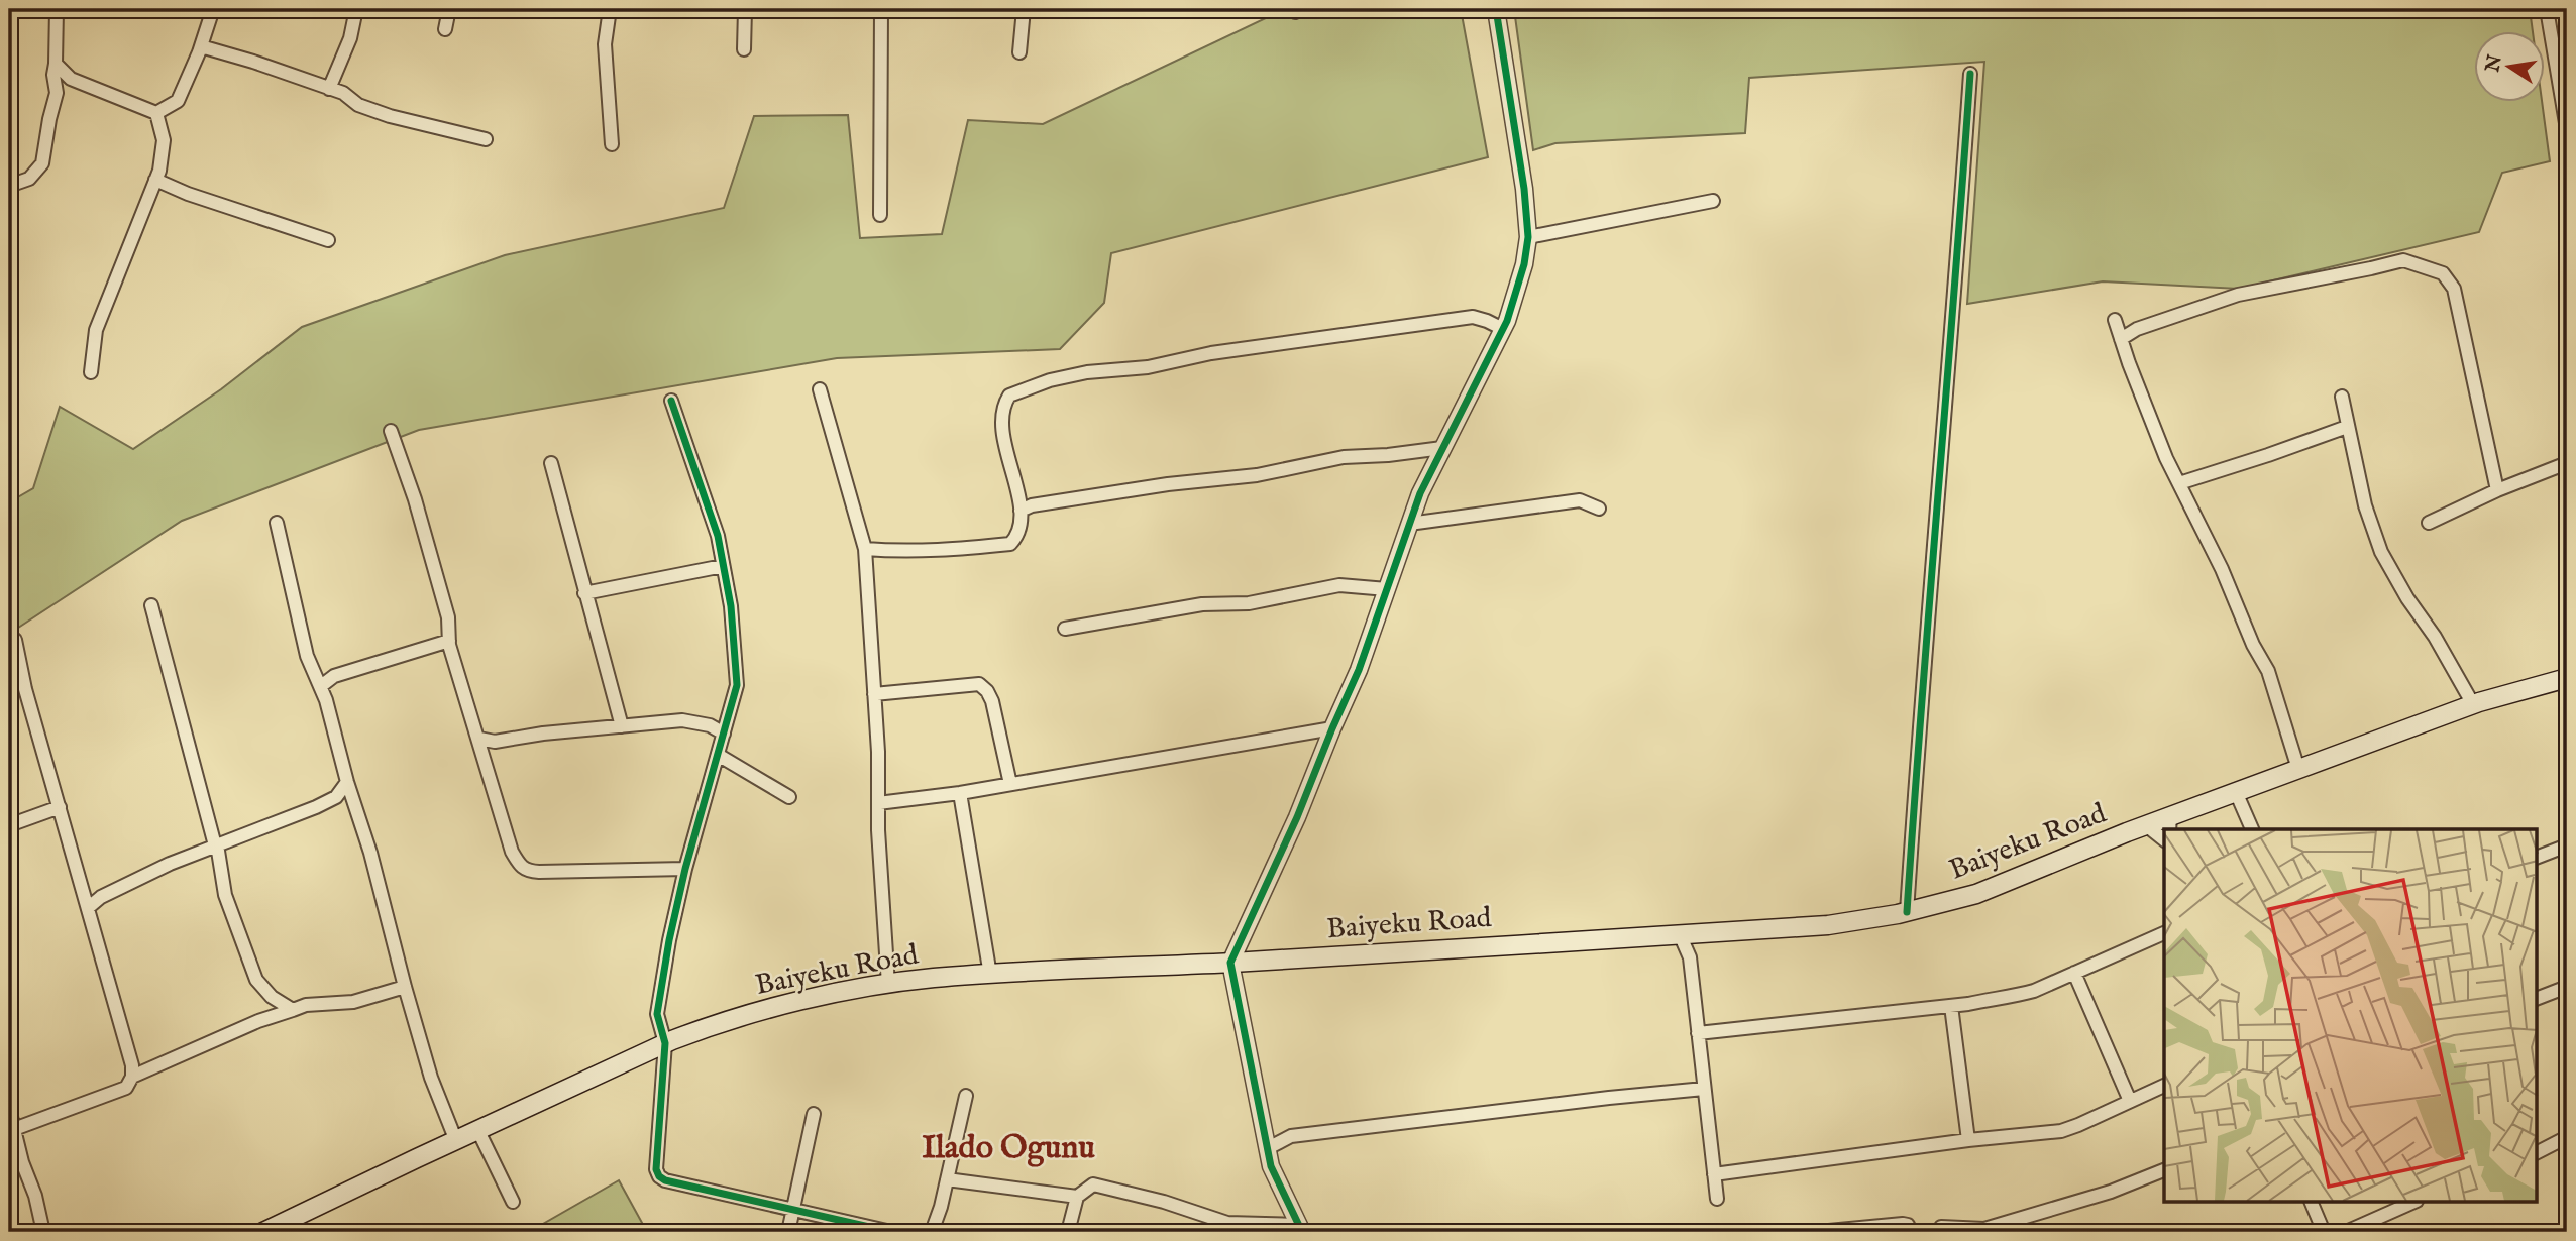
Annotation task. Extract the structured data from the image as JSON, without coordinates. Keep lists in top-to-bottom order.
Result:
{
  "streets": {
    "main road": ["Baiyeku Road"]
  },
  "districts": ["Ilado Ogunu"],
  "north": "left"
}
